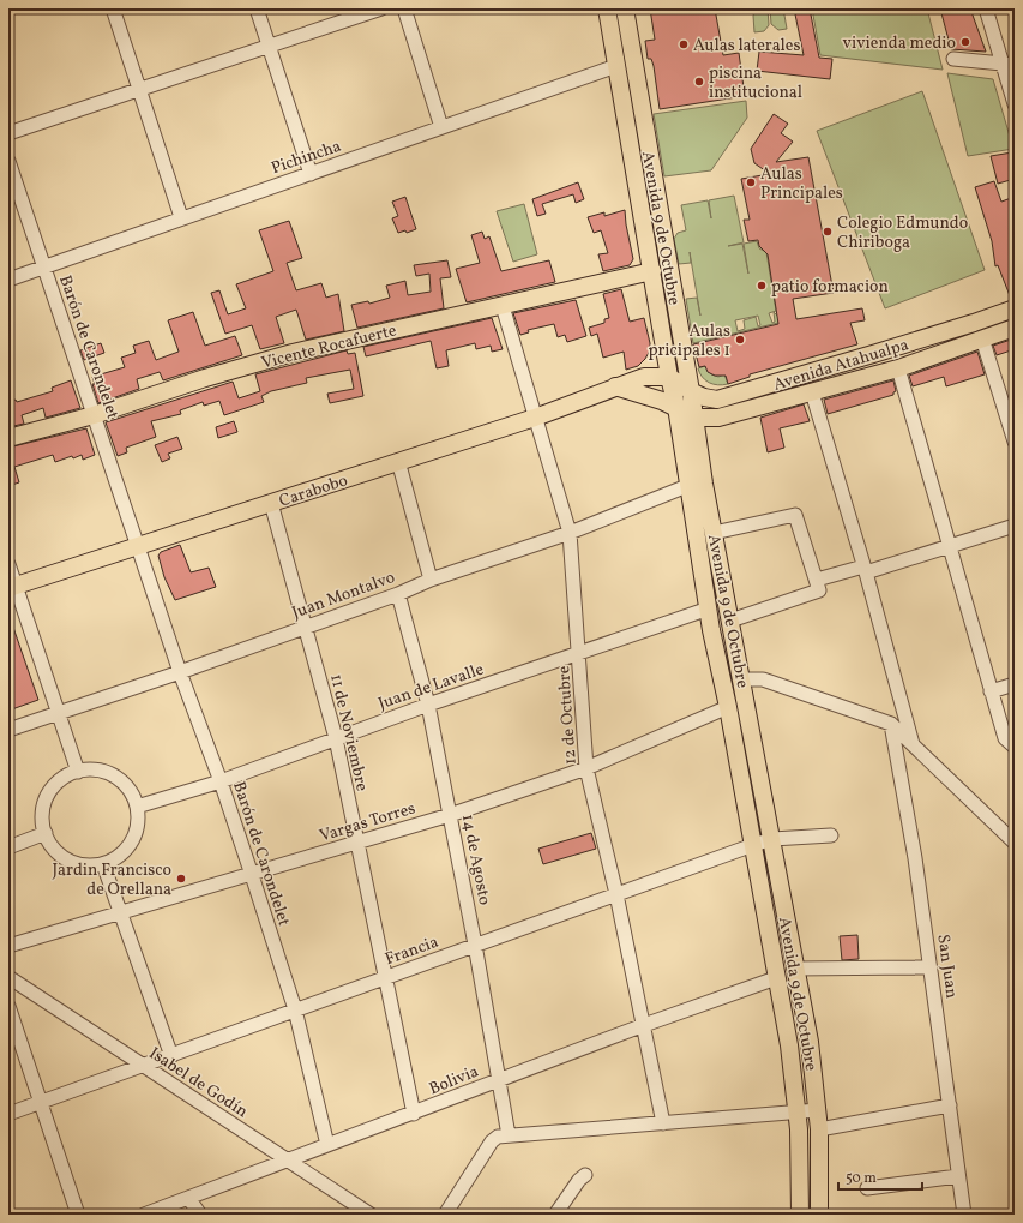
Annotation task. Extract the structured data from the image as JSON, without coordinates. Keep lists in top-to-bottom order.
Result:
{
  "streets": {
    "main road": [
      "Avenida 9 de Octubre",
      "Vicente Rocafuerte",
      "Avenida Atahualpa",
      "Carabobo"
    ],
    "street": [
      "Pichincha",
      "Barón de Carondelet",
      "Juan Montalvo",
      "Juan de Lavalle",
      "12 de Octubre",
      "11 de Noviembre",
      "Vargas Torres",
      "14 de Agosto",
      "Francia",
      "San Juan",
      "Bolivia",
      "Isabel de Godín"
    ]
  },
  "crossings": [
    ["Pichincha", "Avenida 9 de Octubre"],
    ["Pichincha", "Barón de Carondelet"],
    ["Avenida 9 de Octubre", "Vicente Rocafuerte"],
    ["Avenida 9 de Octubre", "Avenida Atahualpa"],
    ["Avenida 9 de Octubre", "Carabobo"],
    ["Avenida 9 de Octubre", "Juan Montalvo"],
    ["Avenida 9 de Octubre", "Juan de Lavalle"],
    ["Avenida 9 de Octubre", "Vargas Torres"],
    ["Avenida 9 de Octubre", "Francia"],
    ["Avenida 9 de Octubre", "Bolivia"],
    ["Vicente Rocafuerte", "Barón de Carondelet"],
    ["Vicente Rocafuerte", "12 de Octubre"],
    ["Barón de Carondelet", "Carabobo"],
    ["Barón de Carondelet", "Juan Montalvo"],
    ["Barón de Carondelet", "Juan de Lavalle"],
    ["Barón de Carondelet", "Vargas Torres"],
    ["Barón de Carondelet", "Francia"],
    ["Barón de Carondelet", "Bolivia"],
    ["Avenida Atahualpa", "Carabobo"],
    ["Carabobo", "12 de Octubre"],
    ["Carabobo", "11 de Noviembre"],
    ["Juan Montalvo", "12 de Octubre"],
    ["Juan Montalvo", "11 de Noviembre"],
    ["Juan Montalvo", "14 de Agosto"],
    ["Juan de Lavalle", "12 de Octubre"],
    ["Juan de Lavalle", "11 de Noviembre"],
    ["Juan de Lavalle", "14 de Agosto"],
    ["12 de Octubre", "Vargas Torres"],
    ["12 de Octubre", "Francia"],
    ["12 de Octubre", "Bolivia"],
    ["11 de Noviembre", "Vargas Torres"],
    ["11 de Noviembre", "Francia"],
    ["11 de Noviembre", "Bolivia"],
    ["Vargas Torres", "14 de Agosto"],
    ["14 de Agosto", "Francia"],
    ["14 de Agosto", "Bolivia"],
    ["Francia", "Isabel de Godín"],
    ["Bolivia", "Isabel de Godín"]
  ],
  "places": [
    "vivienda medio",
    "Aulas laterales",
    "piscina institucional",
    "Aulas Principales",
    "Colegio Edmundo Chiriboga",
    "patio formacion",
    "Aulas pricipales 1",
    "Jardin Francisco de Orellana"
  ],
  "scale_bar": "50 m"
}
